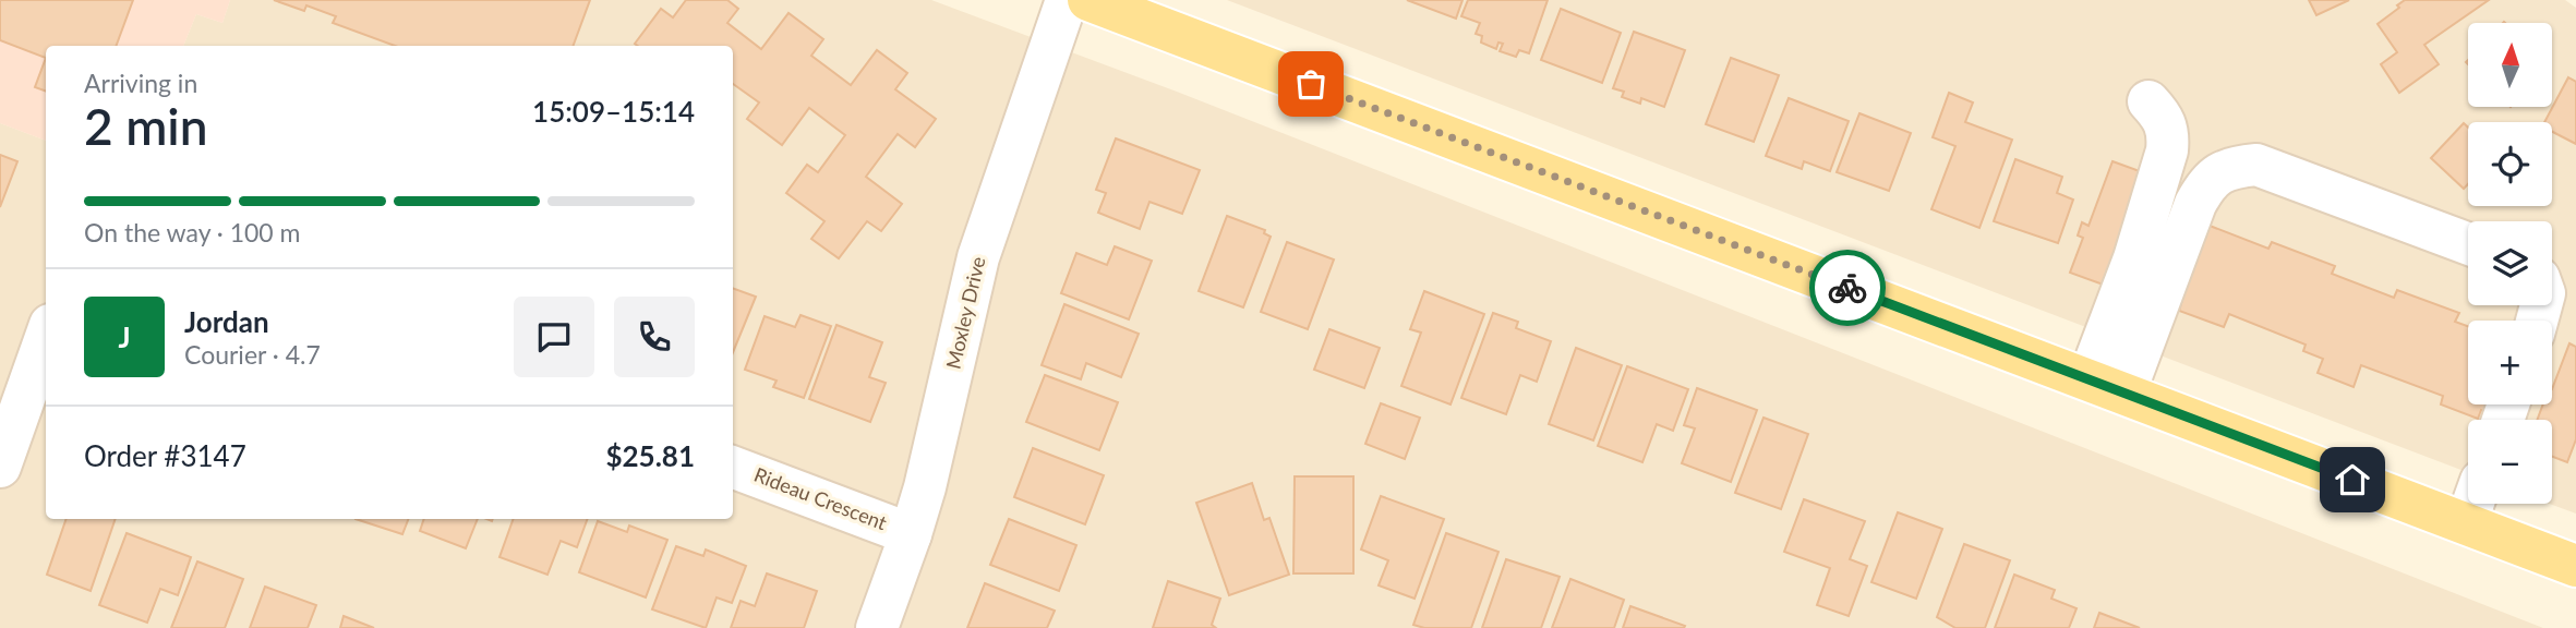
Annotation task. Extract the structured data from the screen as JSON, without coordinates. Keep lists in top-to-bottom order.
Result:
{
  "streets": {
    "street": ["Moxley Drive", "Rideau Crescent"]
  },
  "crossings": [
    ["Moxley Drive", "Rideau Crescent"]
  ],
  "north": "top",
  "page": {
    "map_buttons": ["+", "−"],
    "heading": ["2 min", "Arriving in", "15:09–15:14"],
    "panel": [
      "Jordan",
      "Courier · 4.7",
      "Order #3147",
      "$25.81"
    ],
    "bar": "On the way · 100 m",
    "round": "J"
  }
}
